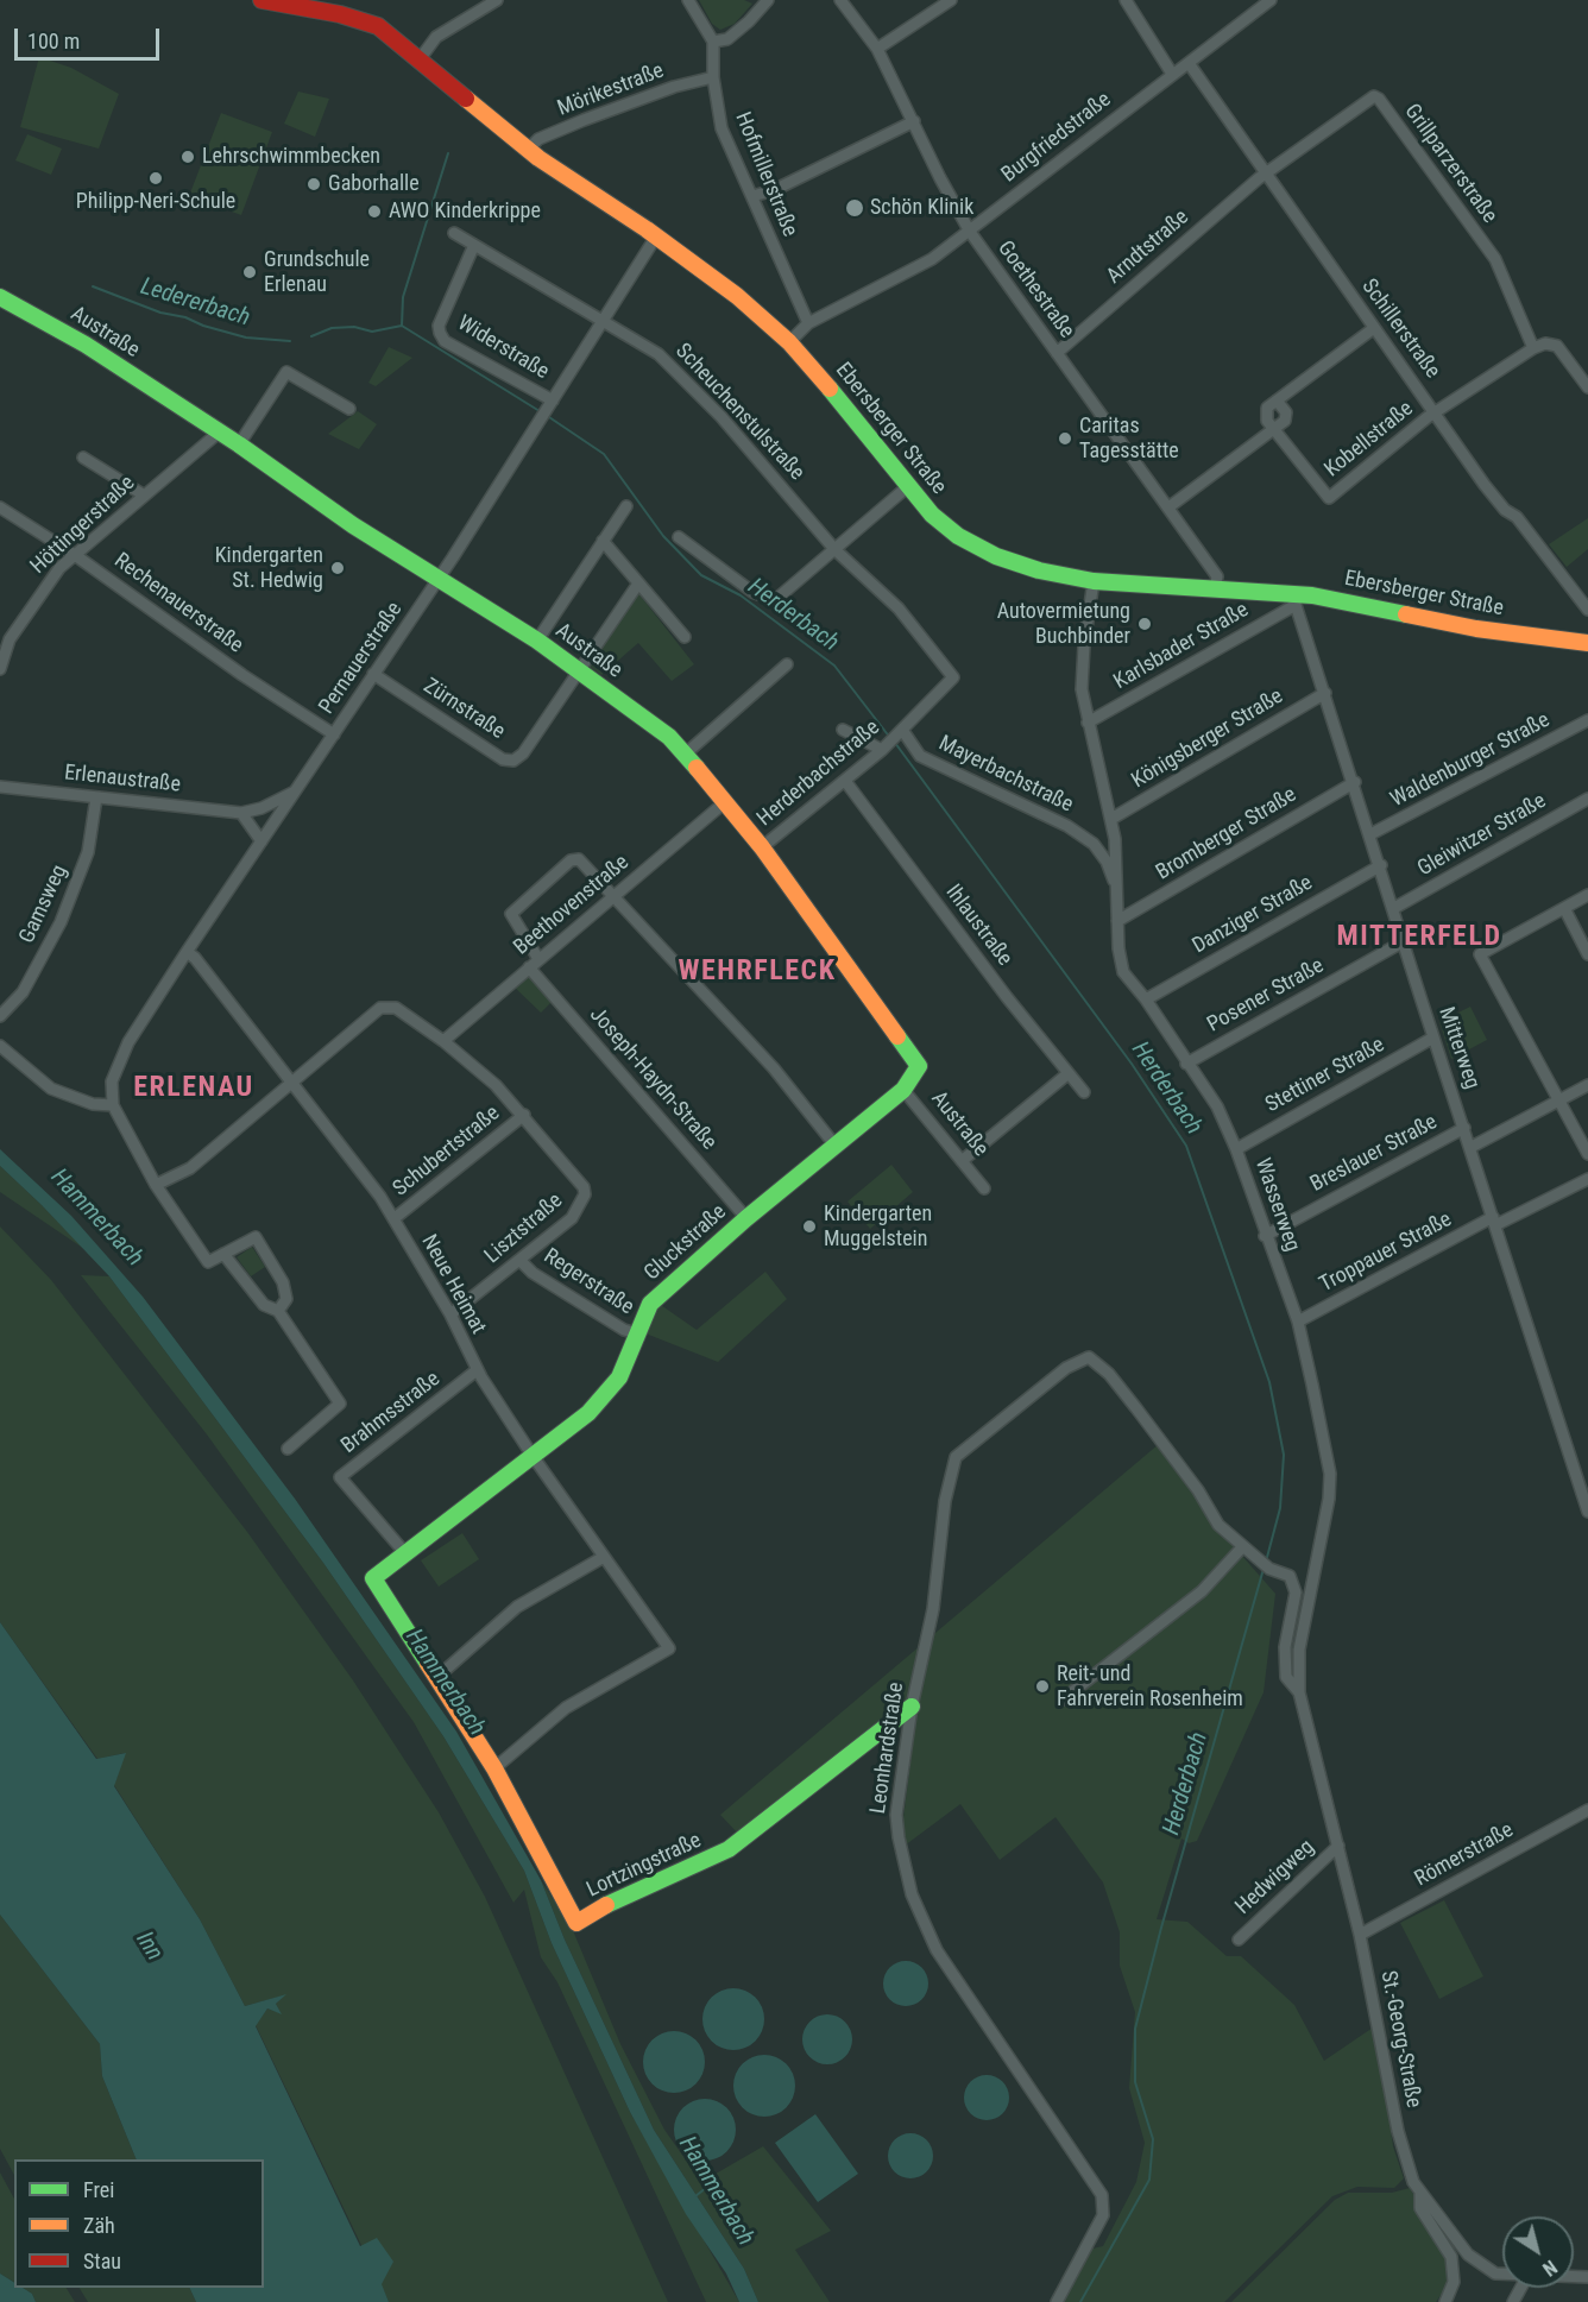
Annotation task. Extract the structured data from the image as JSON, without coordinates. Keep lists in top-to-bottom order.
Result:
{
  "streets": {
    "street": [
      "Mörikestraße",
      "Burgfriedstraße",
      "Grillparzerstraße",
      "Hofmillerstraße",
      "Arndtstraße",
      "Goethestraße",
      "Schillerstraße",
      "Austraße",
      "Widerstraße",
      "Scheuchenstulstraße",
      "Ebersberger Straße",
      "Kobellstraße",
      "Höttingerstraße",
      "Rechenauerstraße",
      "Karlsbader Straße",
      "Pernauerstraße",
      "Zürnstraße",
      "Königsberger Straße",
      "Waldenburger Straße",
      "Herderbachstraße",
      "Mayerbachstraße",
      "Erlenaustraße",
      "Bromberger Straße",
      "Gleiwitzer Straße",
      "Gamsweg",
      "Beethovenstraße",
      "Danziger Straße",
      "Ihlaustraße",
      "Posener Straße",
      "Mitterweg",
      "Stettiner Straße",
      "Joseph-Haydn-Straße",
      "Schubertstraße",
      "Breslauer Straße",
      "Wasserweg",
      "Lisztstraße",
      "Gluckstraße",
      "Troppauer Straße",
      "Regerstraße",
      "Neue Heimat",
      "Brahmsstraße",
      "Leonhardstraße",
      "Römerstraße",
      "Lortzingstraße",
      "Hedwigweg",
      "St.-Georg-Straße"
    ]
  },
  "crossings": [
    ["Mörikestraße", "Hofmillerstraße"],
    ["Mörikestraße", "Ebersberger Straße"],
    ["Burgfriedstraße", "Hofmillerstraße"],
    ["Burgfriedstraße", "Goethestraße"],
    ["Burgfriedstraße", "Schillerstraße"],
    ["Burgfriedstraße", "Ebersberger Straße"],
    ["Grillparzerstraße", "Arndtstraße"],
    ["Grillparzerstraße", "Schillerstraße"],
    ["Arndtstraße", "Goethestraße"],
    ["Arndtstraße", "Schillerstraße"],
    ["Goethestraße", "Ebersberger Straße"],
    ["Schillerstraße", "Kobellstraße"],
    ["Austraße", "Höttingerstraße"],
    ["Austraße", "Pernauerstraße"],
    ["Austraße", "Zürnstraße"],
    ["Austraße", "Herderbachstraße"],
    ["Austraße", "Beethovenstraße"],
    ["Austraße", "Gluckstraße"],
    ["Widerstraße", "Scheuchenstulstraße"],
    ["Widerstraße", "Pernauerstraße"],
    ["Scheuchenstulstraße", "Pernauerstraße"],
    ["Ebersberger Straße", "Karlsbader Straße"],
    ["Ebersberger Straße", "Pernauerstraße"],
    ["Ebersberger Straße", "Mitterweg"],
    ["Ebersberger Straße", "Wasserweg"],
    ["Höttingerstraße", "Rechenauerstraße"],
    ["Rechenauerstraße", "Pernauerstraße"],
    ["Karlsbader Straße", "Mitterweg"],
    ["Karlsbader Straße", "Wasserweg"],
    ["Pernauerstraße", "Zürnstraße"],
    ["Pernauerstraße", "Erlenaustraße"],
    ["Pernauerstraße", "Neue Heimat"],
    ["Königsberger Straße", "Mitterweg"],
    ["Königsberger Straße", "Wasserweg"],
    ["Waldenburger Straße", "Mitterweg"],
    ["Herderbachstraße", "Mayerbachstraße"],
    ["Herderbachstraße", "Ihlaustraße"],
    ["Mayerbachstraße", "Wasserweg"],
    ["Erlenaustraße", "Gamsweg"],
    ["Bromberger Straße", "Mitterweg"],
    ["Bromberger Straße", "Wasserweg"],
    ["Gleiwitzer Straße", "Mitterweg"],
    ["Beethovenstraße", "Joseph-Haydn-Straße"],
    ["Danziger Straße", "Mitterweg"],
    ["Danziger Straße", "Wasserweg"],
    ["Posener Straße", "Mitterweg"],
    ["Posener Straße", "Wasserweg"],
    ["Mitterweg", "Stettiner Straße"],
    ["Mitterweg", "Breslauer Straße"],
    ["Mitterweg", "Troppauer Straße"],
    ["Stettiner Straße", "Wasserweg"],
    ["Joseph-Haydn-Straße", "Gluckstraße"],
    ["Schubertstraße", "Lisztstraße"],
    ["Schubertstraße", "Neue Heimat"],
    ["Breslauer Straße", "Wasserweg"],
    ["Wasserweg", "Troppauer Straße"],
    ["Wasserweg", "St.-Georg-Straße"],
    ["Lisztstraße", "Regerstraße"],
    ["Lisztstraße", "Neue Heimat"],
    ["Gluckstraße", "Regerstraße"],
    ["Gluckstraße", "Neue Heimat"],
    ["Gluckstraße", "Brahmsstraße"],
    ["Gluckstraße", "Lortzingstraße"],
    ["Neue Heimat", "Brahmsstraße"],
    ["Neue Heimat", "Lortzingstraße"],
    ["Leonhardstraße", "Lortzingstraße"],
    ["Römerstraße", "St.-Georg-Straße"],
    ["Hedwigweg", "St.-Georg-Straße"]
  ],
  "districts": ["MITTERFELD", "WEHRFLECK", "ERLENAU"],
  "water": [
    "Ledererbach",
    "Herderbach",
    "Hammerbach",
    "Inn"
  ],
  "places": [
    "Lehrschwimmbecken",
    "Philipp-Neri-Schule",
    "Gaborhalle",
    "Schön Klinik",
    "AWO Kinderkrippe",
    "Grundschule Erlenau",
    "Caritas Tagesstätte",
    "Kindergarten St. Hedwig",
    "Autovermietung Buchbinder",
    "Kindergarten Muggelstein",
    "Reit- und Fahrverein Rosenheim"
  ],
  "legend": ["Frei", "Zäh", "Stau"],
  "scale_bar": "100 m",
  "north": "bottom right"
}
